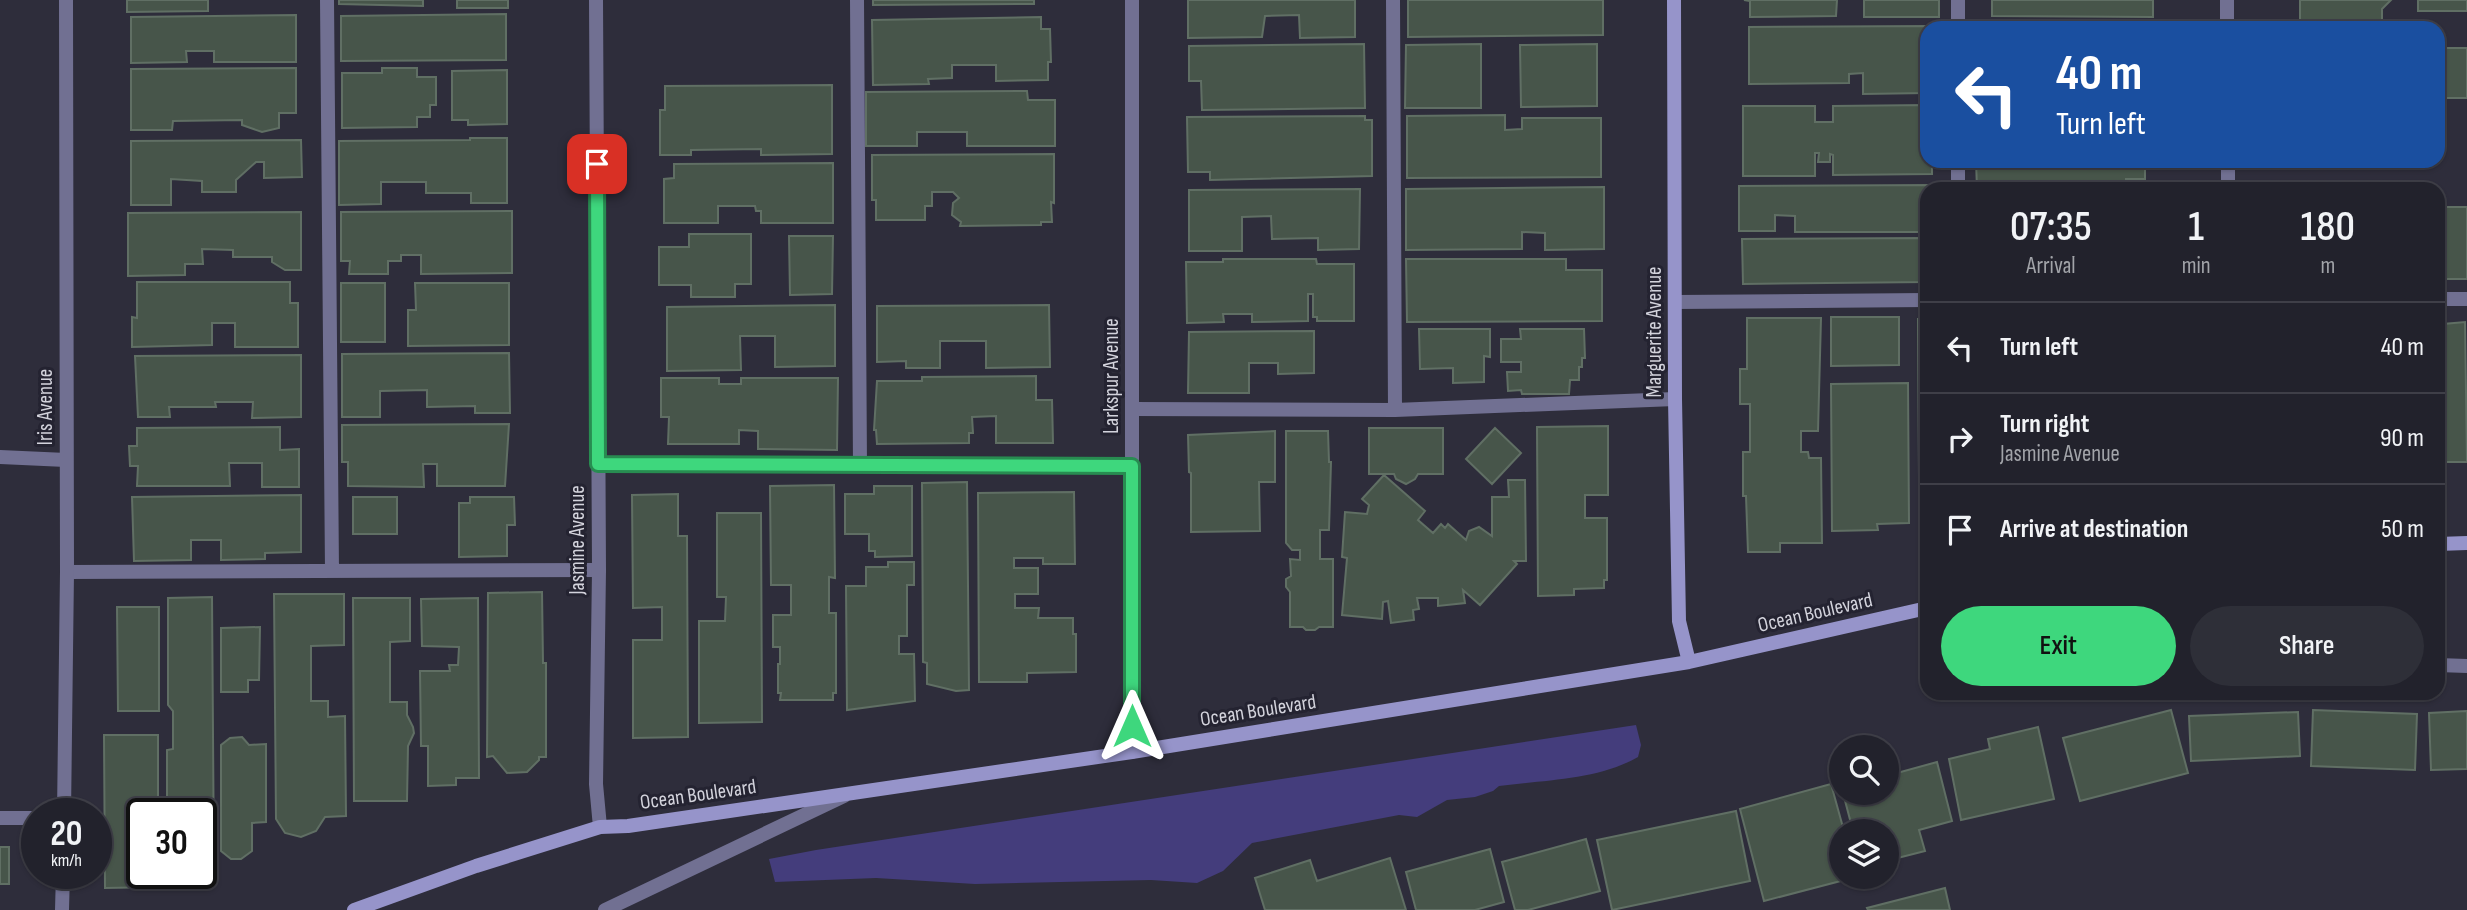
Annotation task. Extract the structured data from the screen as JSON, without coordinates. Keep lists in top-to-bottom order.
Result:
{
  "streets": {
    "street": [
      "Marguerite Avenue",
      "Larkspur Avenue",
      "Iris Avenue",
      "Jasmine Avenue",
      "Ocean Boulevard"
    ]
  },
  "crossings": [
    ["Marguerite Avenue", "Ocean Boulevard"],
    ["Larkspur Avenue", "Ocean Boulevard"],
    ["Jasmine Avenue", "Ocean Boulevard"]
  ],
  "page": {
    "turn": ["40 m", "Turn left"],
    "eta": [
      "07:35",
      "Arrival",
      "1",
      "min",
      "180",
      "m"
    ],
    "list": [
      {
        "name": "Turn left",
        "value": "40 m"
      },
      {
        "name": "Turn right",
        "note": "Jasmine Avenue",
        "value": "90 m"
      },
      {
        "name": "Arrive at destination",
        "value": "50 m"
      }
    ],
    "buttons": ["Exit", "Share"],
    "speed": "20 km/h",
    "limit": "30"
  }
}
